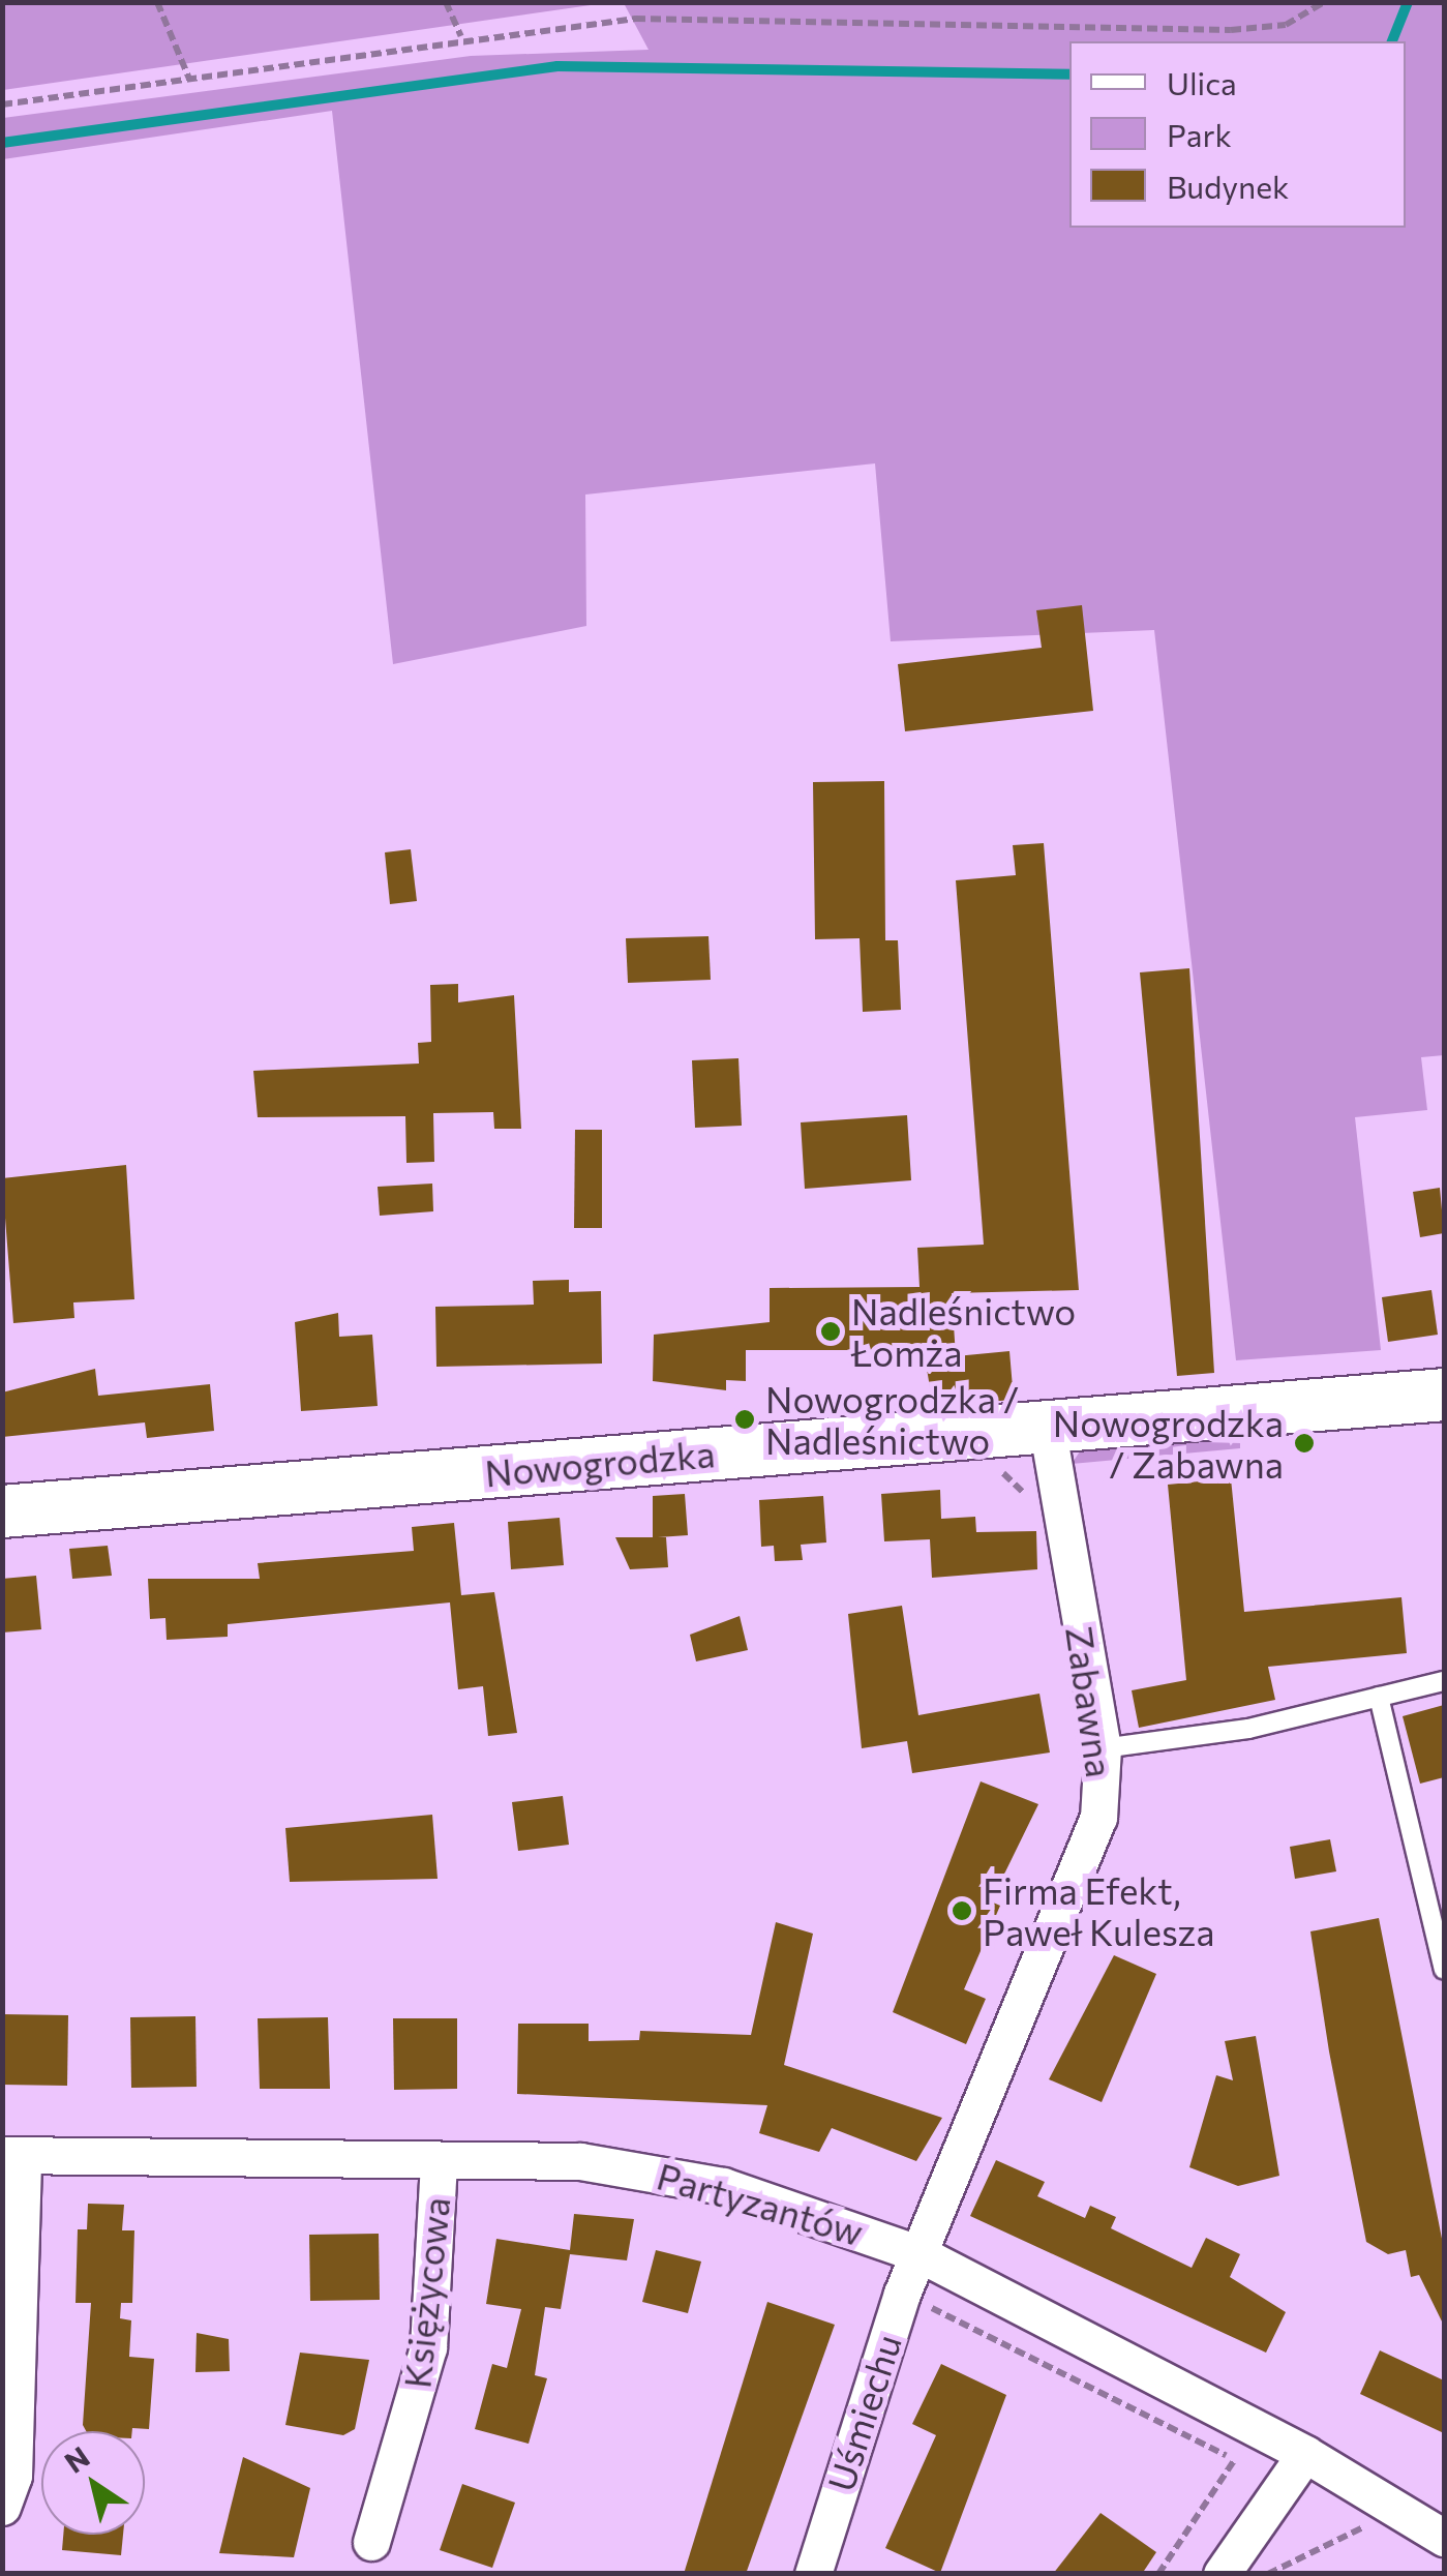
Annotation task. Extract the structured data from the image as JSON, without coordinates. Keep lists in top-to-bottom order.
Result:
{
  "streets": {
    "street": [
      "Nowogrodzka",
      "Zabawna",
      "Partyzantów",
      "Księżycowa",
      "Uśmiechu"
    ]
  },
  "crossings": [
    ["Nowogrodzka", "Zabawna"],
    ["Zabawna", "Partyzantów"],
    ["Zabawna", "Uśmiechu"],
    ["Partyzantów", "Księżycowa"],
    ["Partyzantów", "Uśmiechu"]
  ],
  "places": [
    "Nadleśnictwo Łomża",
    "Nowogrodzka / Nadleśnictwo",
    "Nowogrodzka / Zabawna",
    "Firma Efekt, Paweł Kulesza"
  ],
  "legend": ["Ulica", "Park", "Budynek"],
  "north": "top left"
}
